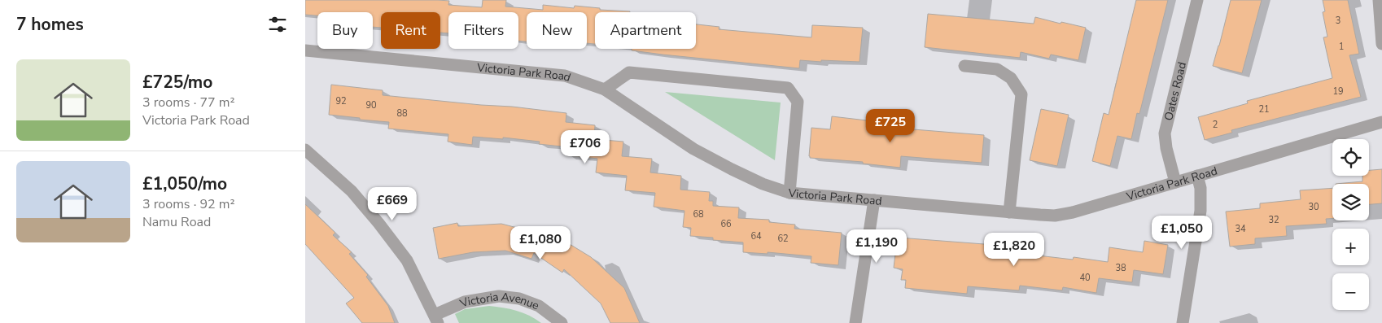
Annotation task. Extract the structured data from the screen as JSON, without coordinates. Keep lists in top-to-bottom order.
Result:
{
  "streets": {
    "street": ["Victoria Park Road", "Oates Road", "Victoria Avenue"]
  },
  "crossings": [
    ["Victoria Park Road", "Oates Road"]
  ],
  "house_numbers": [
    "3",
    "1",
    "19",
    "92",
    "90",
    "21",
    "88",
    "2",
    "30",
    "68",
    "32",
    "66",
    "34",
    "64",
    "62",
    "38",
    "40"
  ],
  "page": {
    "heading": "7 homes",
    "chip": [
      "Buy",
      "Rent",
      "Filters",
      "New",
      "Apartment"
    ],
    "list": [
      {
        "name": "£725/mo",
        "note": "3 rooms · 77 m² · Victoria Park Road"
      },
      {
        "name": "£1,050/mo",
        "note": "3 rooms · 92 m² · Namu Road"
      }
    ],
    "price": [
      "£725",
      "£706",
      "£669",
      "£1,050",
      "£1,080",
      "£1,190",
      "£1,820"
    ],
    "map_buttons": ["+", "−"]
  }
}
